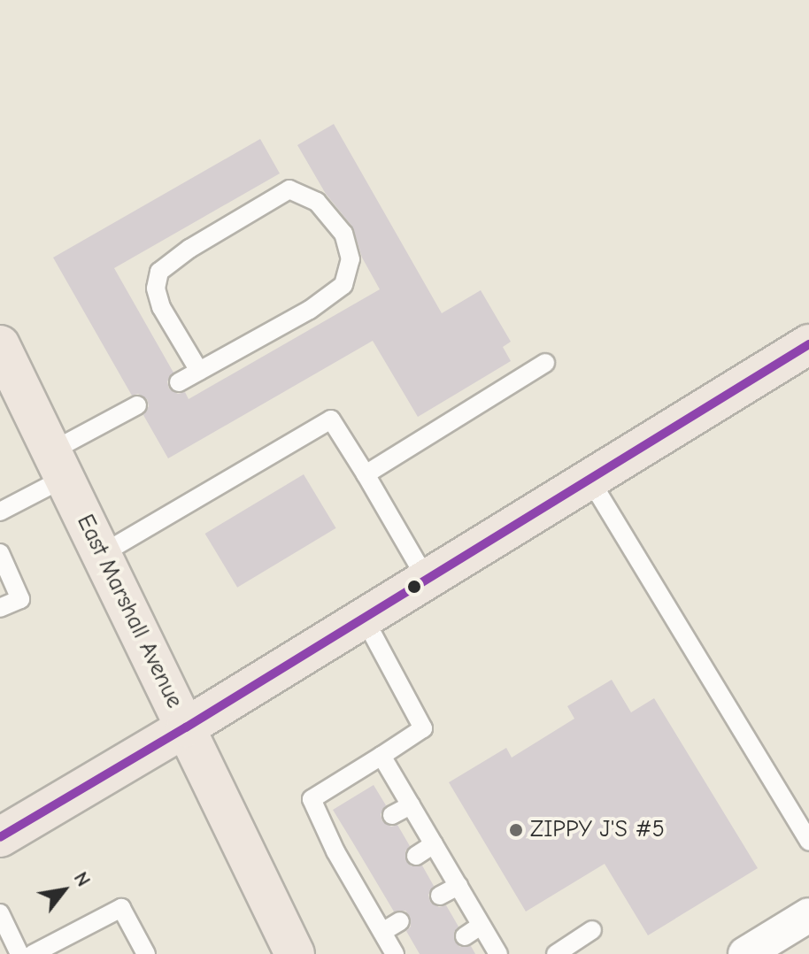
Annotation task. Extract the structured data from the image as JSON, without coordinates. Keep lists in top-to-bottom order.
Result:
{
  "streets": {
    "main road": ["East Marshall Avenue"]
  },
  "places": ["ZIPPY J'S #5"],
  "north": "top right"
}
